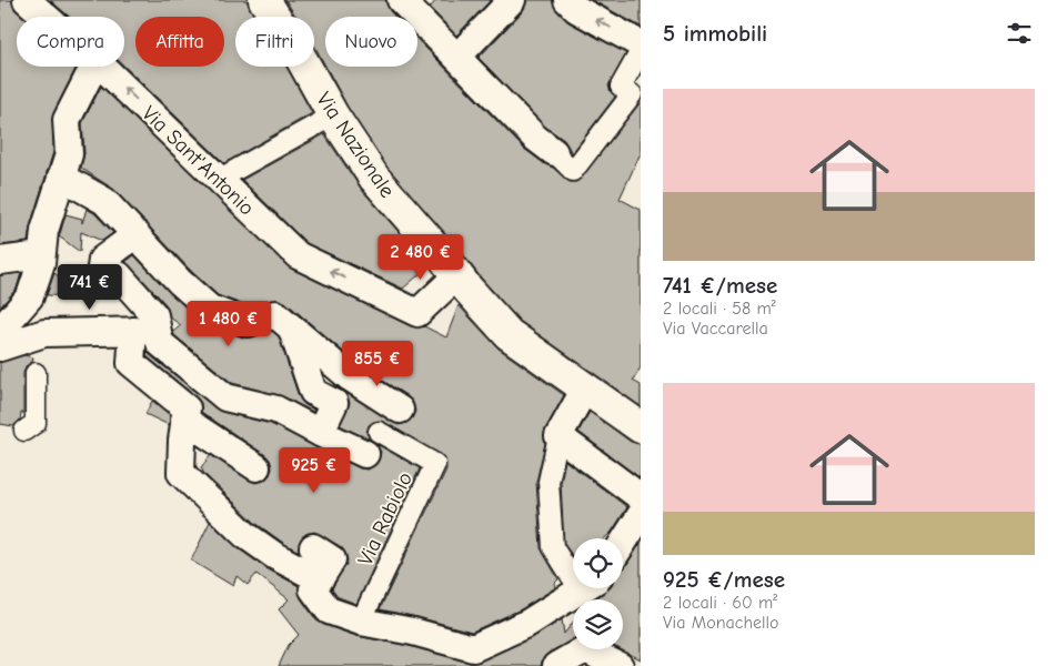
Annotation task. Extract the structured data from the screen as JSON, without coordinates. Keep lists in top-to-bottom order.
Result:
{
  "streets": {
    "main road": ["Via Nazionale"],
    "street": ["Via Sant'Antonio", "Via Rabiolo"]
  },
  "crossings": [
    ["Via Nazionale", "Via Sant'Antonio"]
  ],
  "page": {
    "heading": "5 immobili",
    "chip": [
      "Compra",
      "Affitta",
      "Filtri",
      "Nuovo"
    ],
    "list": [
      {
        "name": "741 €/mese",
        "note": "2 locali · 58 m² · Via Vaccarella"
      },
      {
        "name": "925 €/mese",
        "note": "2 locali · 60 m² · Via Monachello"
      }
    ],
    "price": [
      "2 480 €",
      "741 €",
      "1 480 €",
      "855 €",
      "925 €"
    ]
  }
}
